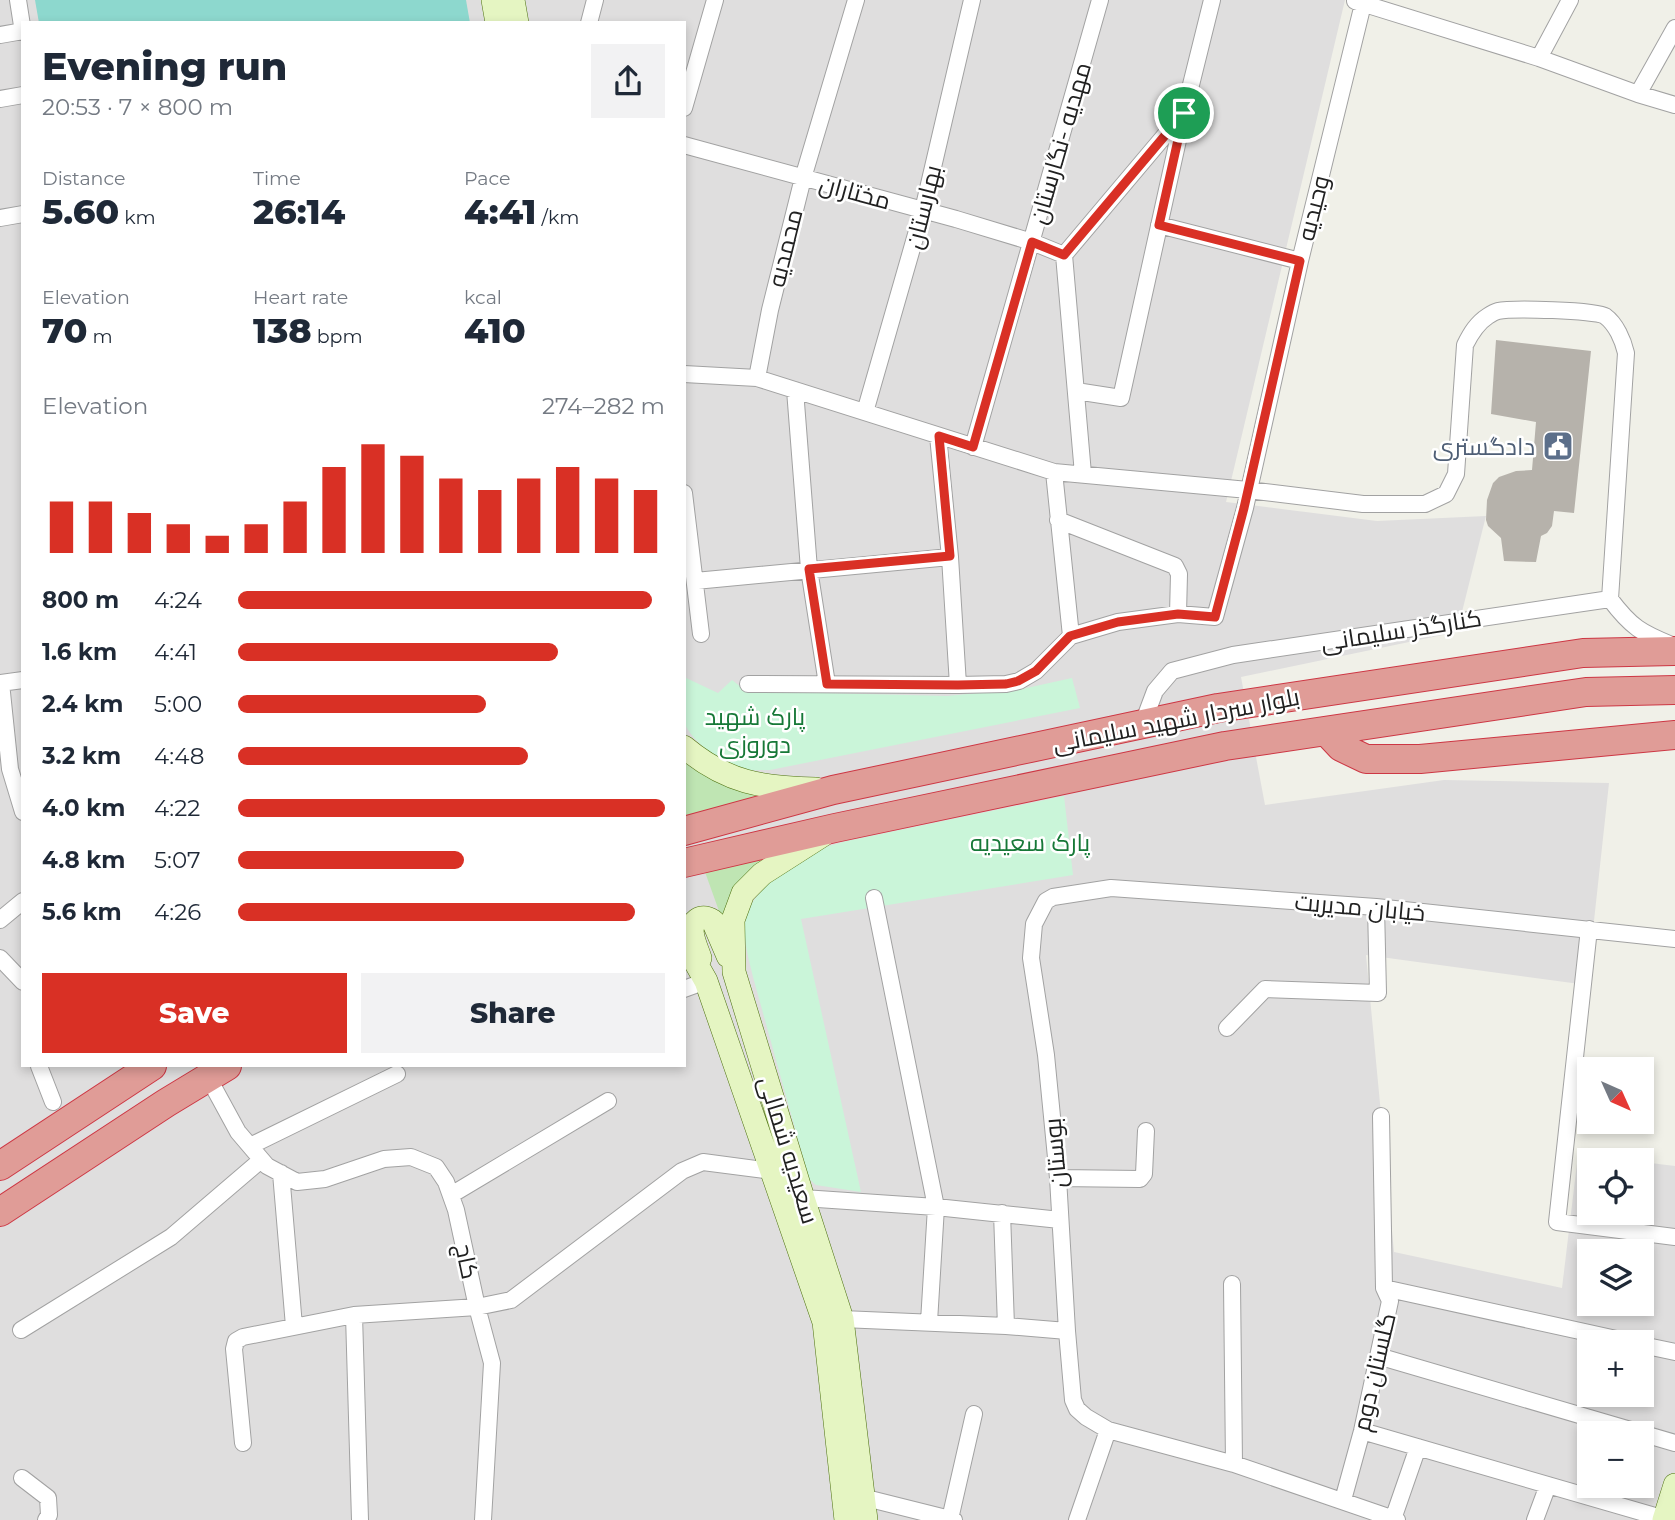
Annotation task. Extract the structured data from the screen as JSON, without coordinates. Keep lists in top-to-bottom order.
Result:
{
  "streets": {
    "highway": ["بلوار سردار شهید سلیمانی"],
    "main road": ["سعیدیه شمالی"],
    "street": [
      "مهدیه -نگارستان",
      "مختاران",
      "بهارستان",
      "وحیدیه",
      "محمدیه",
      "کنارگذر سلیمانی",
      "خیابان مدیریت",
      "بوستان",
      "کاج",
      "گلستان دوم"
    ]
  },
  "crossings": [
    ["مهدیه -نگارستان", "مختاران"],
    ["مختاران", "بهارستان"],
    ["مختاران", "محمدیه"],
    ["کنارگذر سلیمانی", "بلوار سردار شهید سلیمانی"],
    ["بلوار سردار شهید سلیمانی", "سعیدیه شمالی"],
    ["خیابان مدیریت", "بوستان"]
  ],
  "parks": ["پارک شهید دوروزی", "پارک سعیدیه"],
  "places": {
    "public building": ["دادگستری"]
  },
  "north": "bottom right",
  "page": {
    "heading": ["Evening run", "20:53 · 7 × 800 m"],
    "stats": [
      ["Distance", "5.60 km"],
      ["Time", "26:14"],
      ["Pace", "4:41 /km"],
      ["Elevation", "70 m"],
      ["Heart rate", "138 bpm"],
      ["kcal", "410"]
    ],
    "chart": ["Elevation", "274–282 m"],
    "list": [
      {
        "name": "800 m",
        "note": "4:24"
      },
      {
        "name": "1.6 km",
        "note": "4:41"
      },
      {
        "name": "2.4 km",
        "note": "5:00"
      },
      {
        "name": "3.2 km",
        "note": "4:48"
      },
      {
        "name": "4.0 km",
        "note": "4:22"
      },
      {
        "name": "4.8 km",
        "note": "5:07"
      },
      {
        "name": "5.6 km",
        "note": "4:26"
      }
    ],
    "buttons": ["Save", "Share"],
    "map_buttons": ["+", "−"]
  }
}
